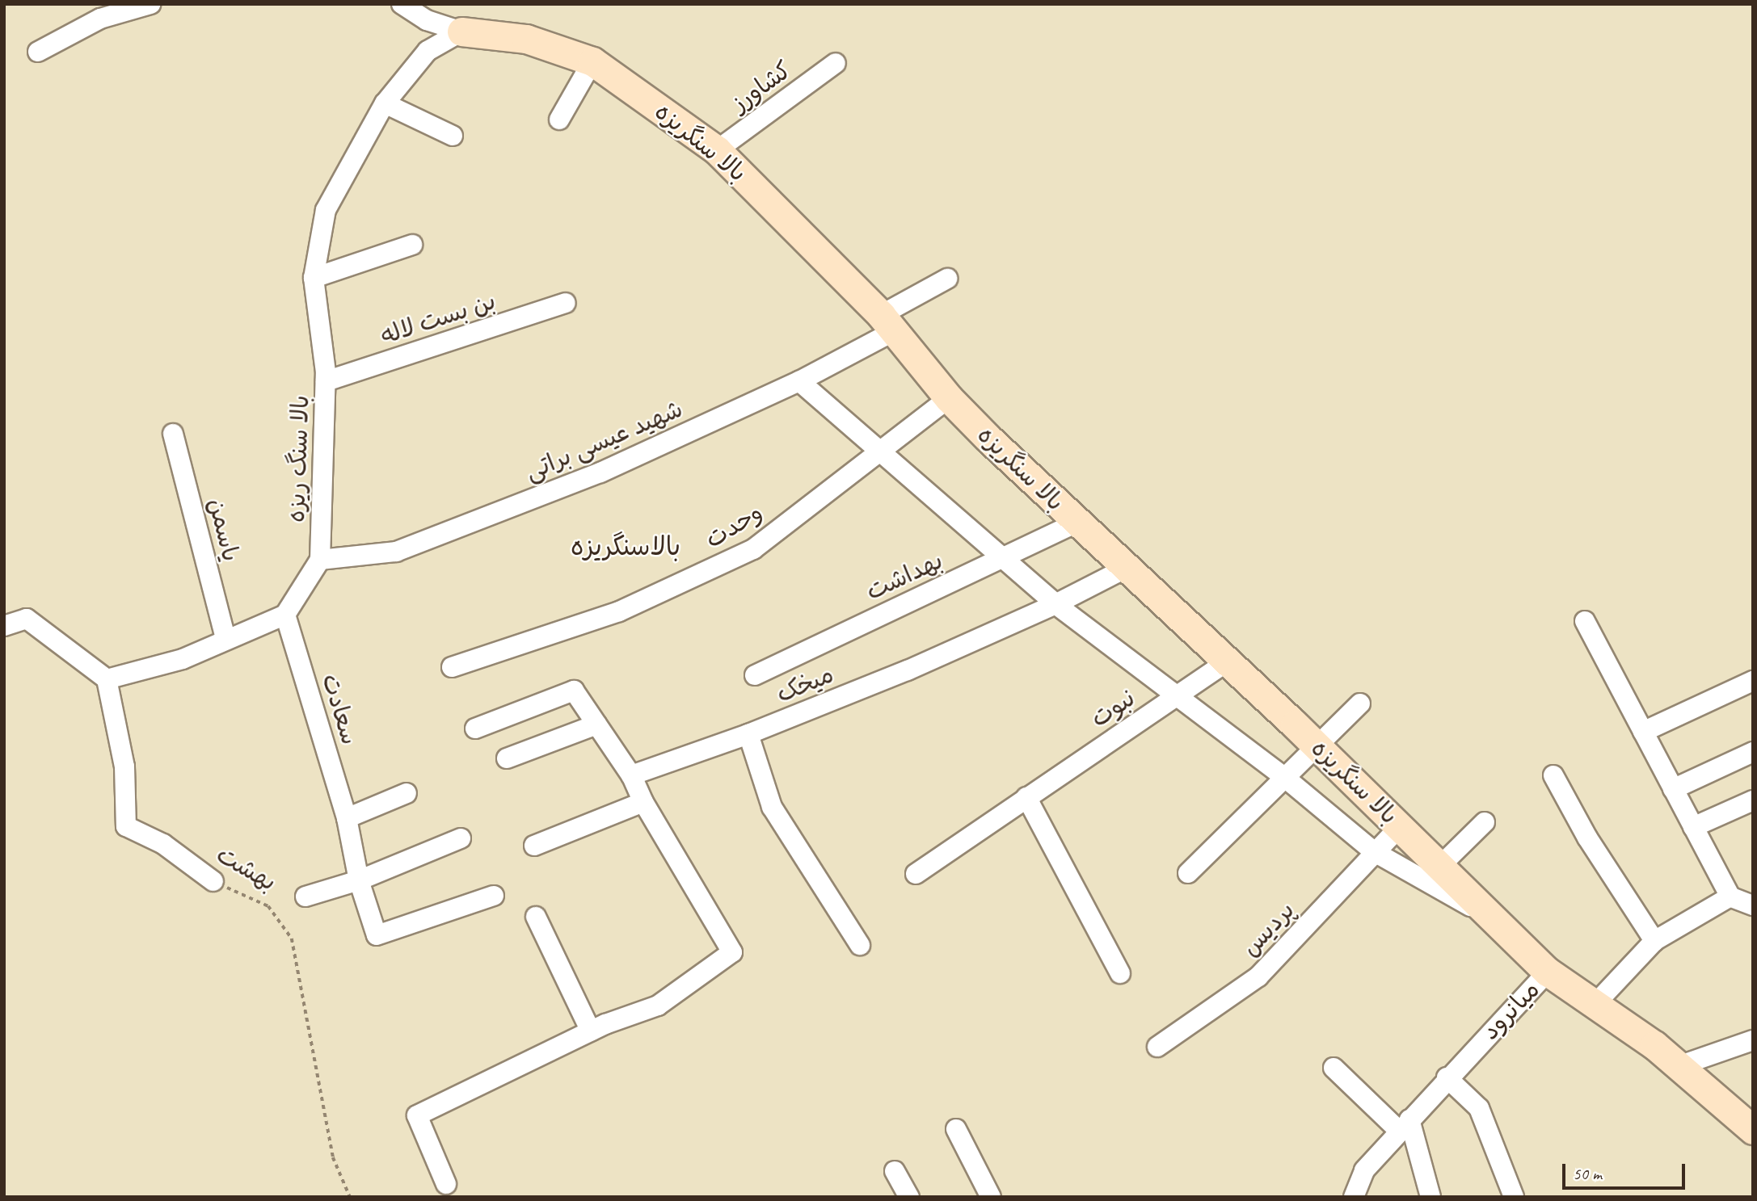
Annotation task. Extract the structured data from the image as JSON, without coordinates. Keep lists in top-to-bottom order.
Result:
{
  "streets": {
    "street": [
      "کشاورز",
      "بالا سنگریزه",
      "بن بست لاله",
      "شهید عیسی براتی",
      "بالا سنگ ریزه",
      "وحدت",
      "یاسمن",
      "بهداشت",
      "میخک",
      "نبوت",
      "سعادت",
      "بهشت",
      "پردیس",
      "میانرود"
    ]
  },
  "crossings": [
    ["کشاورز", "بالا سنگریزه"],
    ["بالا سنگریزه", "شهید عیسی براتی"],
    ["بالا سنگریزه", "بالا سنگ ریزه"],
    ["بالا سنگریزه", "وحدت"],
    ["بالا سنگریزه", "بهداشت"],
    ["بالا سنگریزه", "میخک"],
    ["بالا سنگریزه", "نبوت"],
    ["بالا سنگریزه", "پردیس"],
    ["بالا سنگریزه", "میانرود"],
    ["بن بست لاله", "بالا سنگ ریزه"],
    ["شهید عیسی براتی", "بالا سنگ ریزه"]
  ],
  "districts": ["بالاسنگریزه"],
  "scale_bar": "50 m"
}
